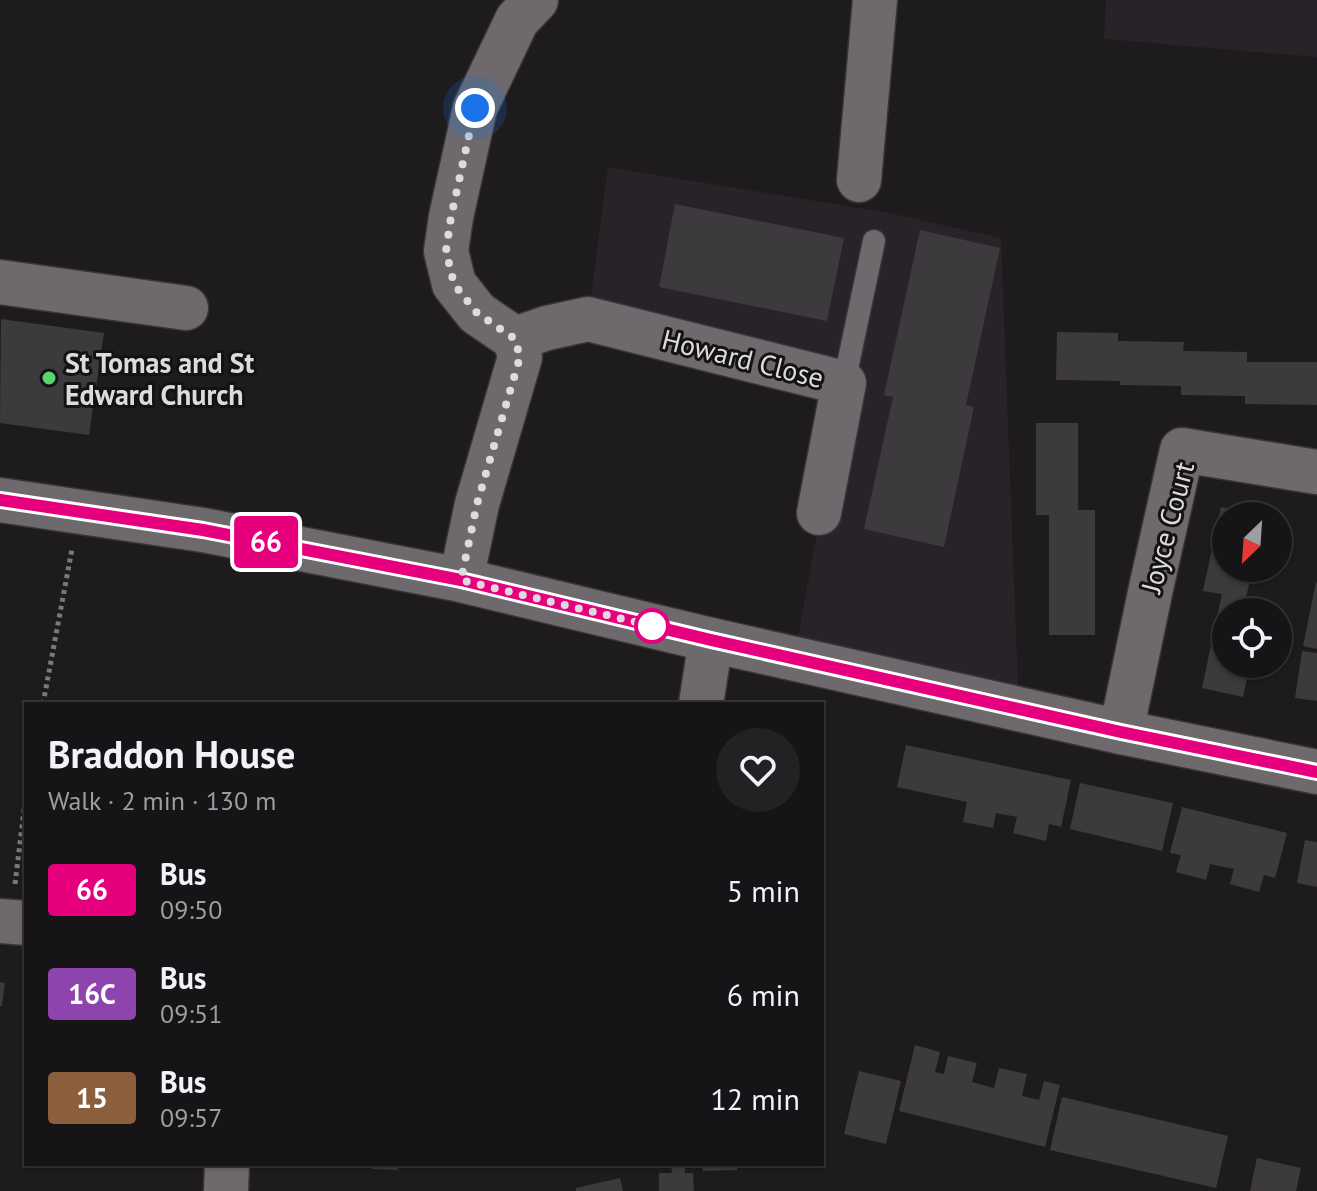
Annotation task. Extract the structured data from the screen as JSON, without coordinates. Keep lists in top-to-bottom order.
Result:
{
  "streets": {
    "street": ["Howard Close", "Joyce Court"]
  },
  "places": ["St Tomas and St Edward Church"],
  "lines": ["bus line 66"],
  "north": "bottom left",
  "page": {
    "on_map": "66",
    "heading": ["Braddon House", "Walk · 2 min · 130 m"],
    "list": [
      {
        "mark": "66",
        "name": "Bus",
        "note": "09:50",
        "value": "5 min"
      },
      {
        "mark": "16C",
        "name": "Bus",
        "note": "09:51",
        "value": "6 min"
      },
      {
        "mark": "15",
        "name": "Bus",
        "note": "09:57",
        "value": "12 min"
      }
    ]
  }
}
